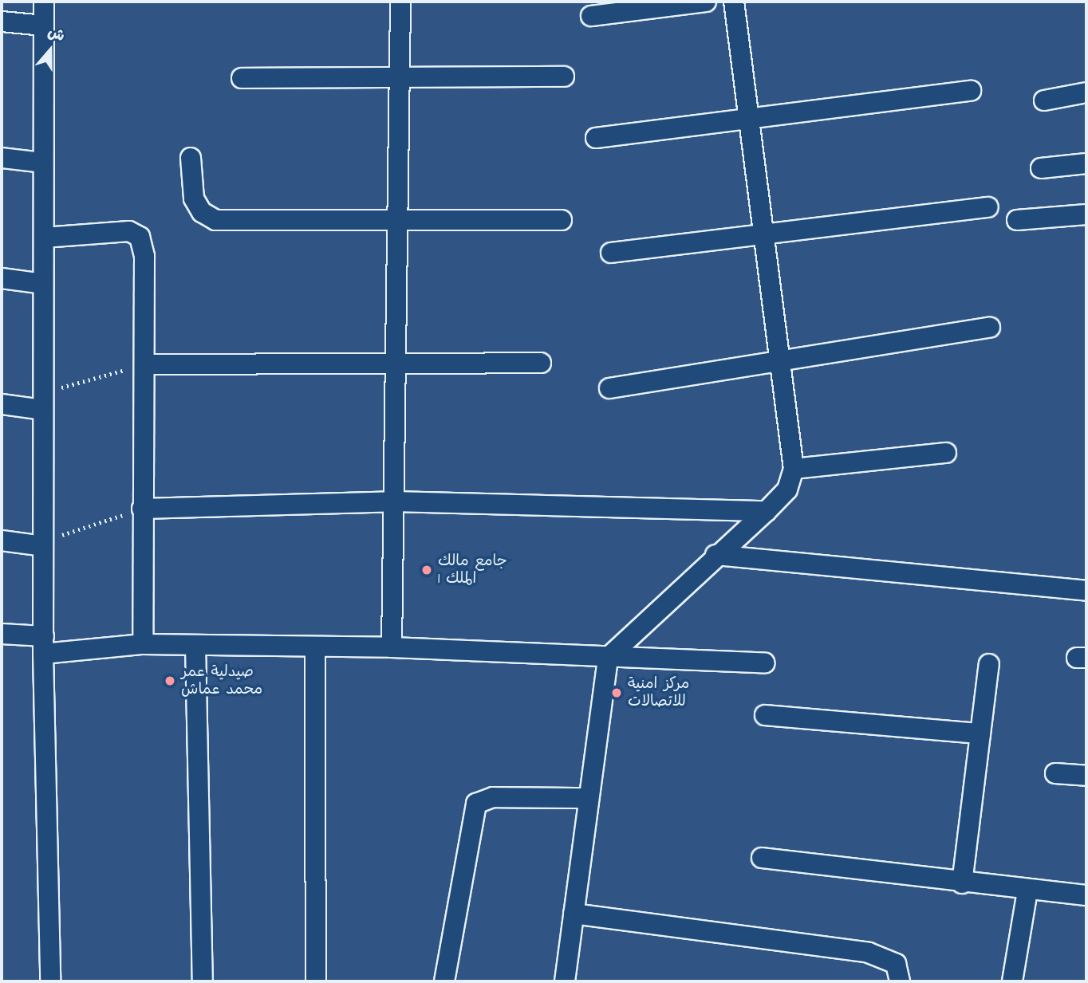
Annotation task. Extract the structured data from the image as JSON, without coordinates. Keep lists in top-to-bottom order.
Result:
{
  "places": ["جامع مالك الملك 1", "صيدلية عمر محمد عماش", "مركز امنية للاتصالات"],
  "north": "top"
}
